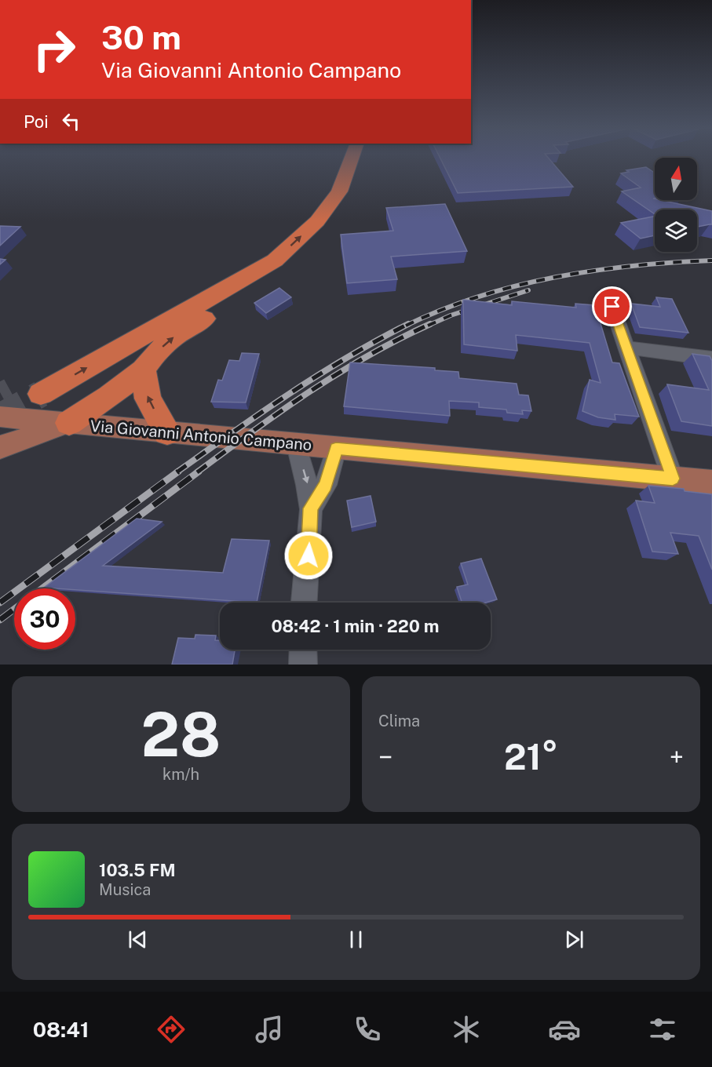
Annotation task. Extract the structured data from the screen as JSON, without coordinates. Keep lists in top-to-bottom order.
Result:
{
  "streets": {
    "main road": ["Via Giovanni Antonio Campano"]
  },
  "north": "top",
  "page": {
    "turn": ["30 m", "Via Giovanni Antonio Campano"],
    "then": "Poi",
    "limit": "30",
    "trip": "08:42 · 1 min · 220 m",
    "tile": [
      ["28", "km/h"],
      "Clima"
    ],
    "heat": ["−", "21°", "+"],
    "song": ["103.5 FM", "Musica"],
    "tabs": "08:41"
  }
}
